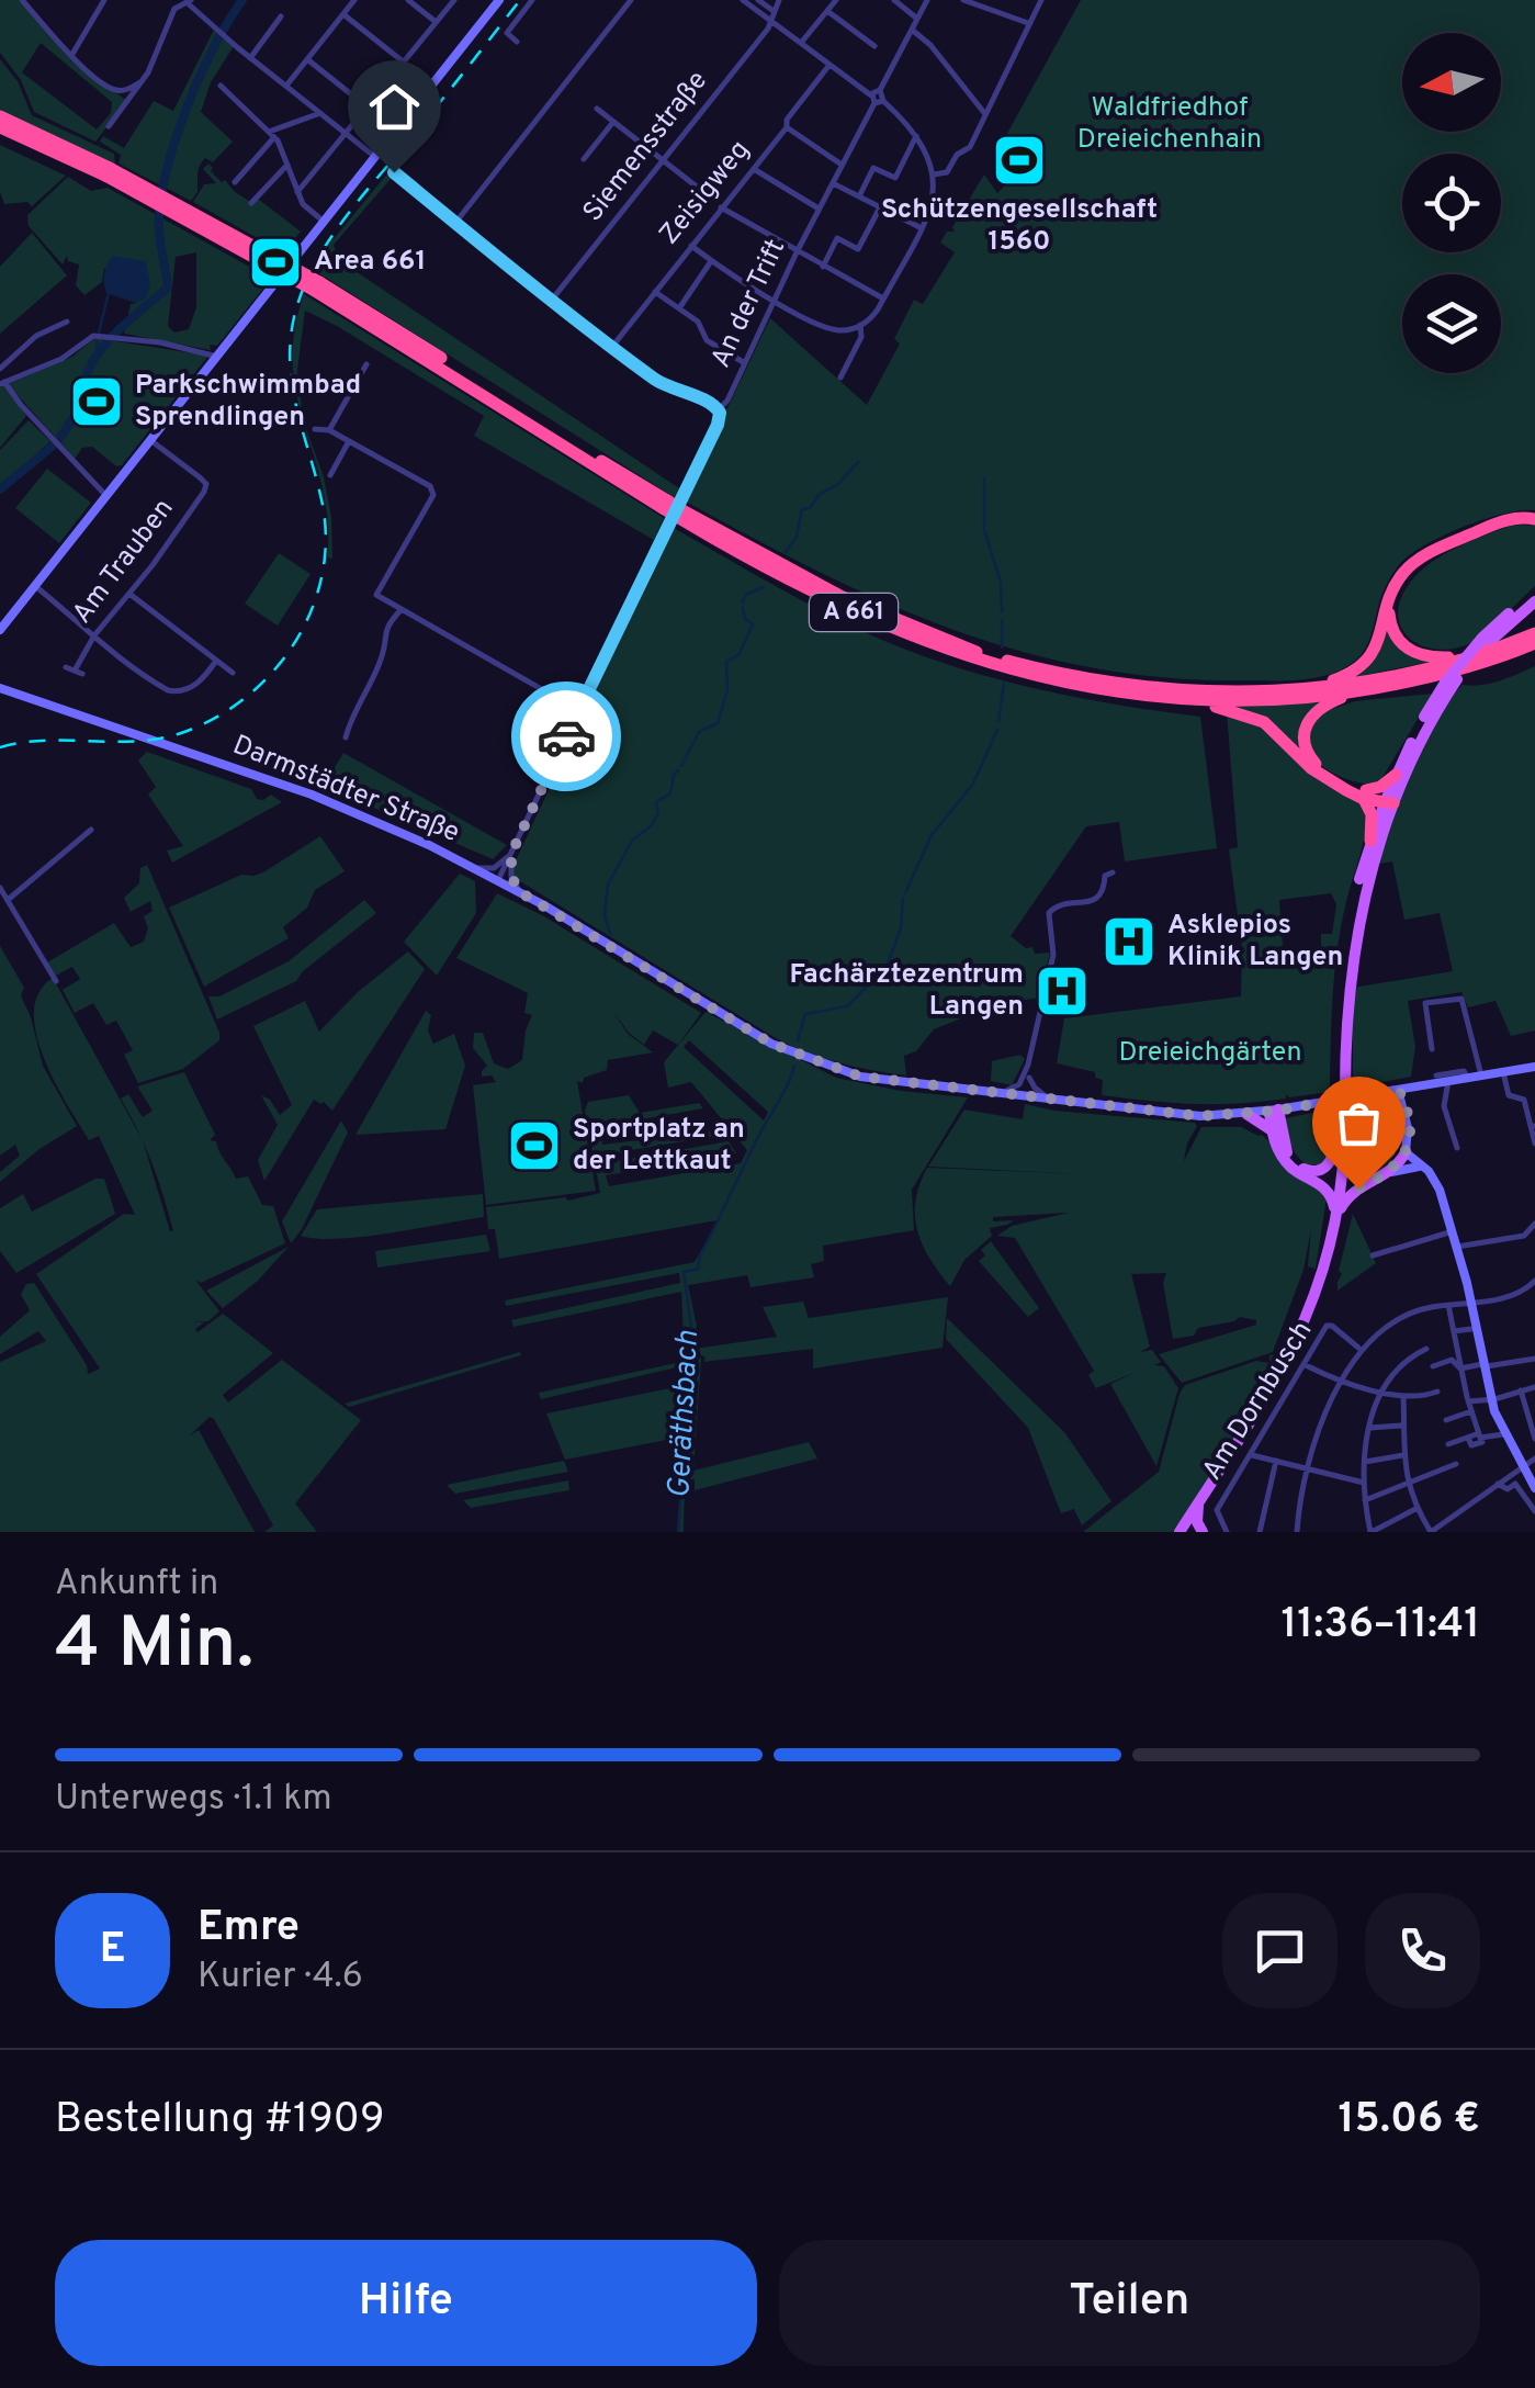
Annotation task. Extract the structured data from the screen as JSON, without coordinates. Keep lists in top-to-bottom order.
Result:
{
  "streets": {
    "highway": ["A 661"],
    "main road": ["Darmstädter Straße"],
    "street": [
      "Siemensstraße",
      "Zeisigweg",
      "An der Trift",
      "Am Trauben",
      "Am Dornbusch"
    ]
  },
  "crossings": [
    ["An der Trift", "Darmstädter Straße"]
  ],
  "water": ["Geräthsbach"],
  "parks": ["Waldfriedhof Dreieichenhain", "Dreieichgärten"],
  "places": {
    "sports": [
      "Schützengesellschaft 1560",
      "Area 661",
      "Parkschwimmbad Sprendlingen",
      "Sportplatz an der Lettkaut"
    ],
    "hospital": ["Asklepios Klinik Langen", "Fachärztezentrum Langen"]
  },
  "north": "left",
  "page": {
    "heading": ["4 Min.", "Ankunft in", "11:36–11:41"],
    "panel": [
      "Emre",
      "Kurier · 4.6",
      "Bestellung #1909",
      "15.06 €"
    ],
    "bar": "Unterwegs · 1.1 km",
    "round": "E",
    "buttons": ["Hilfe", "Teilen"]
  }
}
